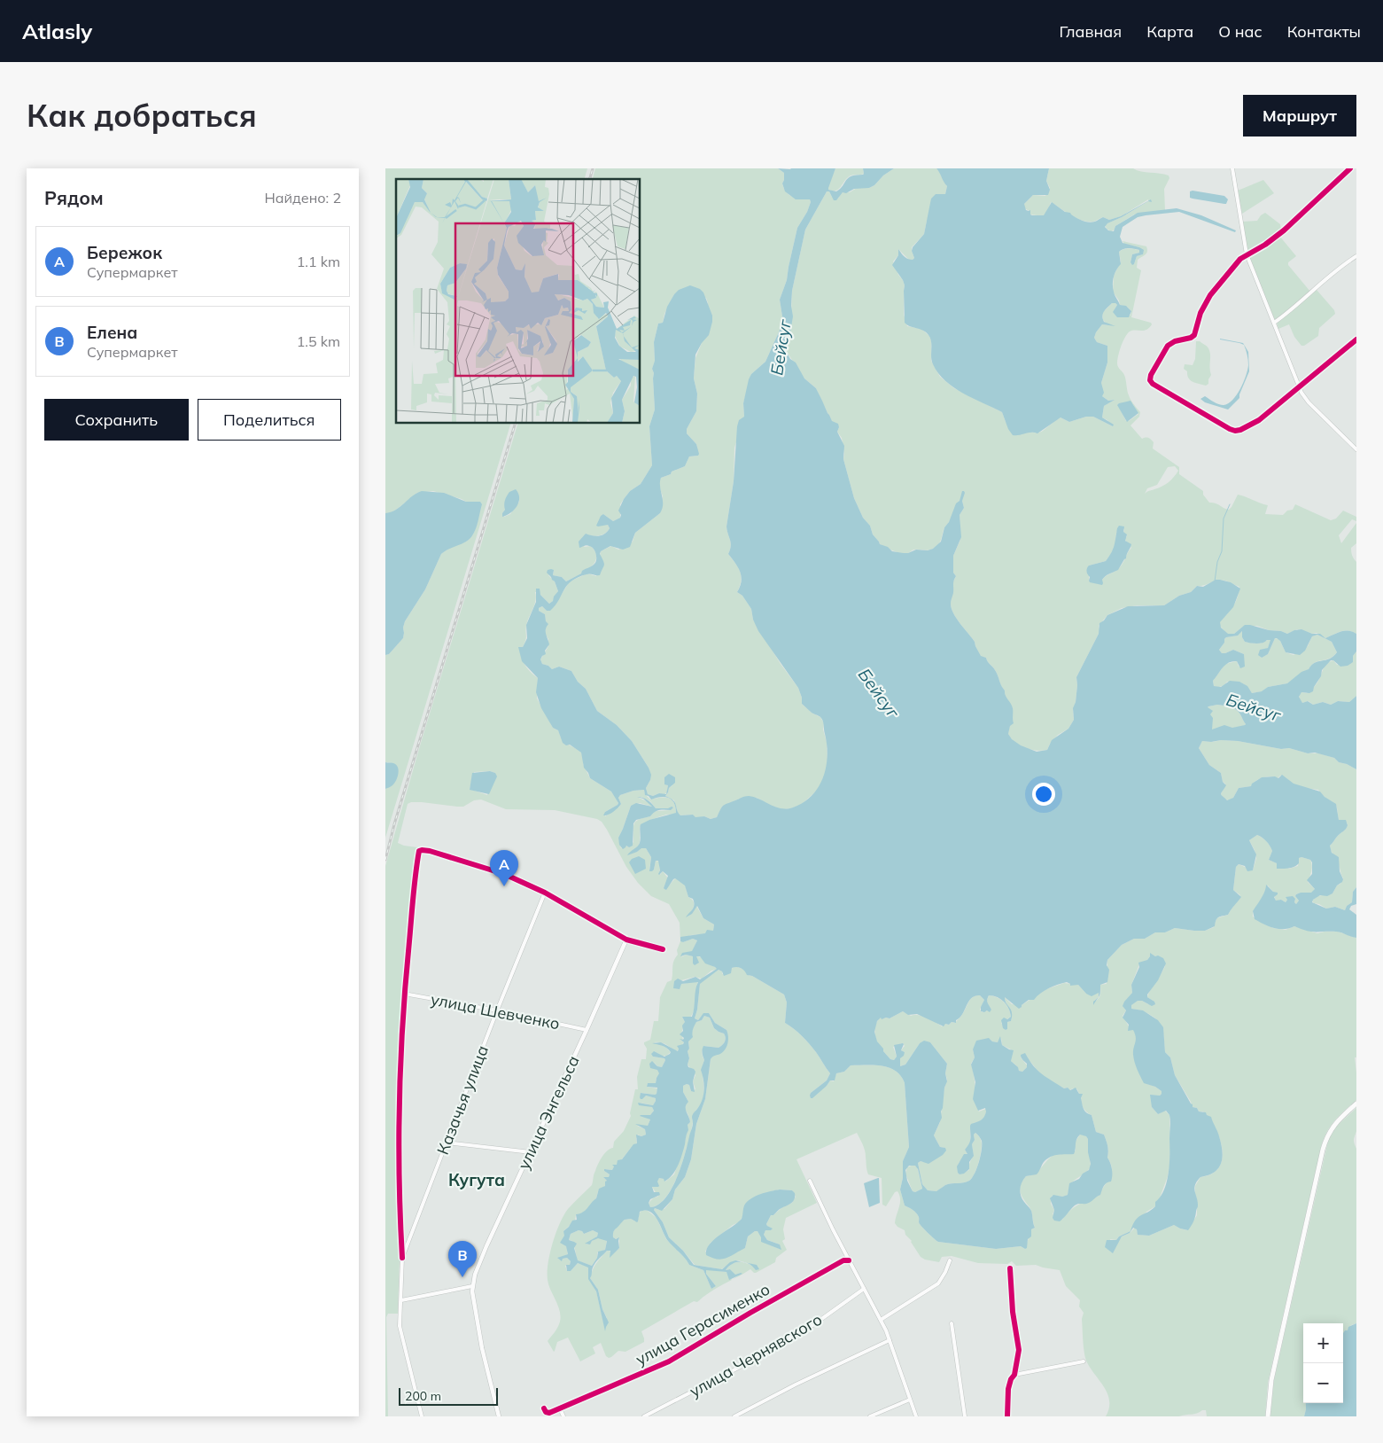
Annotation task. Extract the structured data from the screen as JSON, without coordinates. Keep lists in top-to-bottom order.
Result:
{
  "streets": {
    "street": [
      "улица Шевченко",
      "Казачья улица",
      "улица Энгельса",
      "улица Герасименко",
      "улица Чернявского"
    ]
  },
  "crossings": [
    ["улица Шевченко", "Казачья улица"],
    ["улица Шевченко", "улица Энгельса"]
  ],
  "districts": ["Кугута"],
  "water": ["Бейсуг"],
  "scale_bar": "200 m",
  "page": {
    "header": "Atlasly",
    "nav": [
      "Главная",
      "Карта",
      "О нас",
      "Контакты"
    ],
    "buttons": [
      "Маршрут",
      ["Сохранить", "Поделиться"]
    ],
    "title": "Как добраться",
    "heading": ["Рядом", "Найдено: 2"],
    "list": [
      {
        "mark": "A",
        "name": "Бережок",
        "note": "Супермаркет",
        "value": "1.1 km"
      },
      {
        "mark": "B",
        "name": "Елена",
        "note": "Супермаркет",
        "value": "1.5 km"
      }
    ],
    "pins": ["A", "B"],
    "map_buttons": ["+", "−"],
    "scale": "200 m"
  }
}
